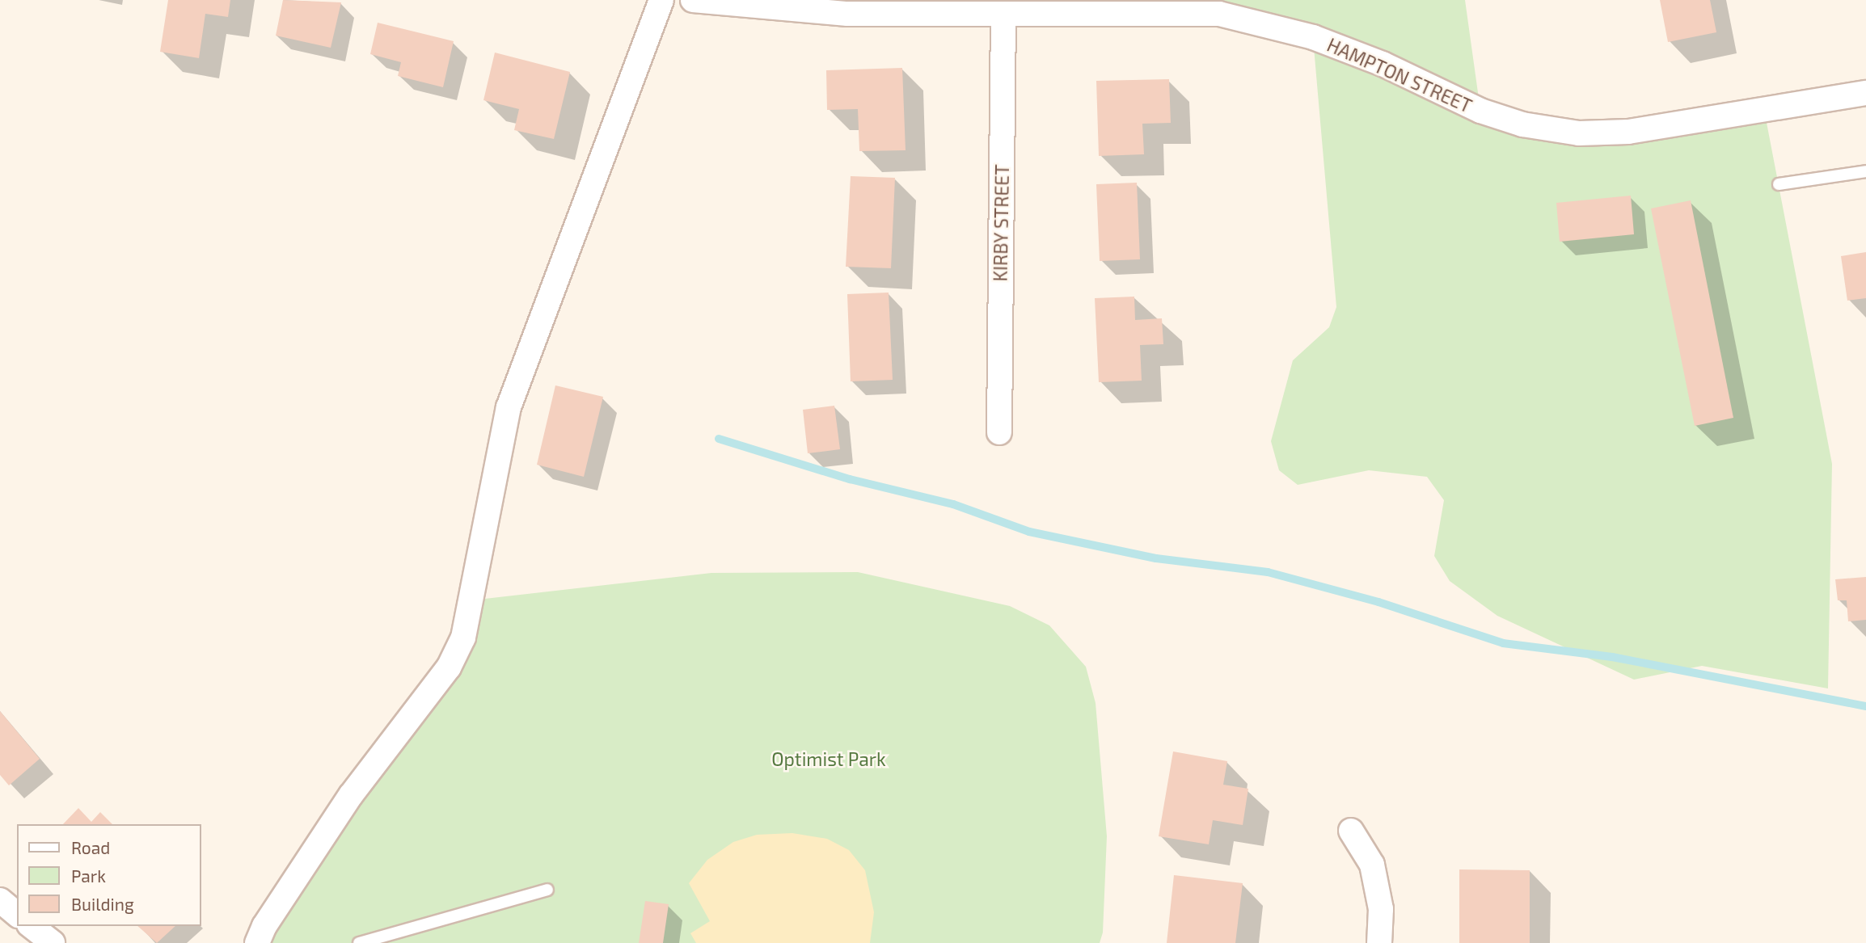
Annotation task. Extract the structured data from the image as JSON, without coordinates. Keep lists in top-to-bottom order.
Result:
{
  "streets": {
    "street": ["HAMPTON STREET", "KIRBY STREET"]
  },
  "crossings": [
    ["HAMPTON STREET", "KIRBY STREET"]
  ],
  "parks": ["Optimist Park"],
  "legend": ["Road", "Park", "Building"]
}
